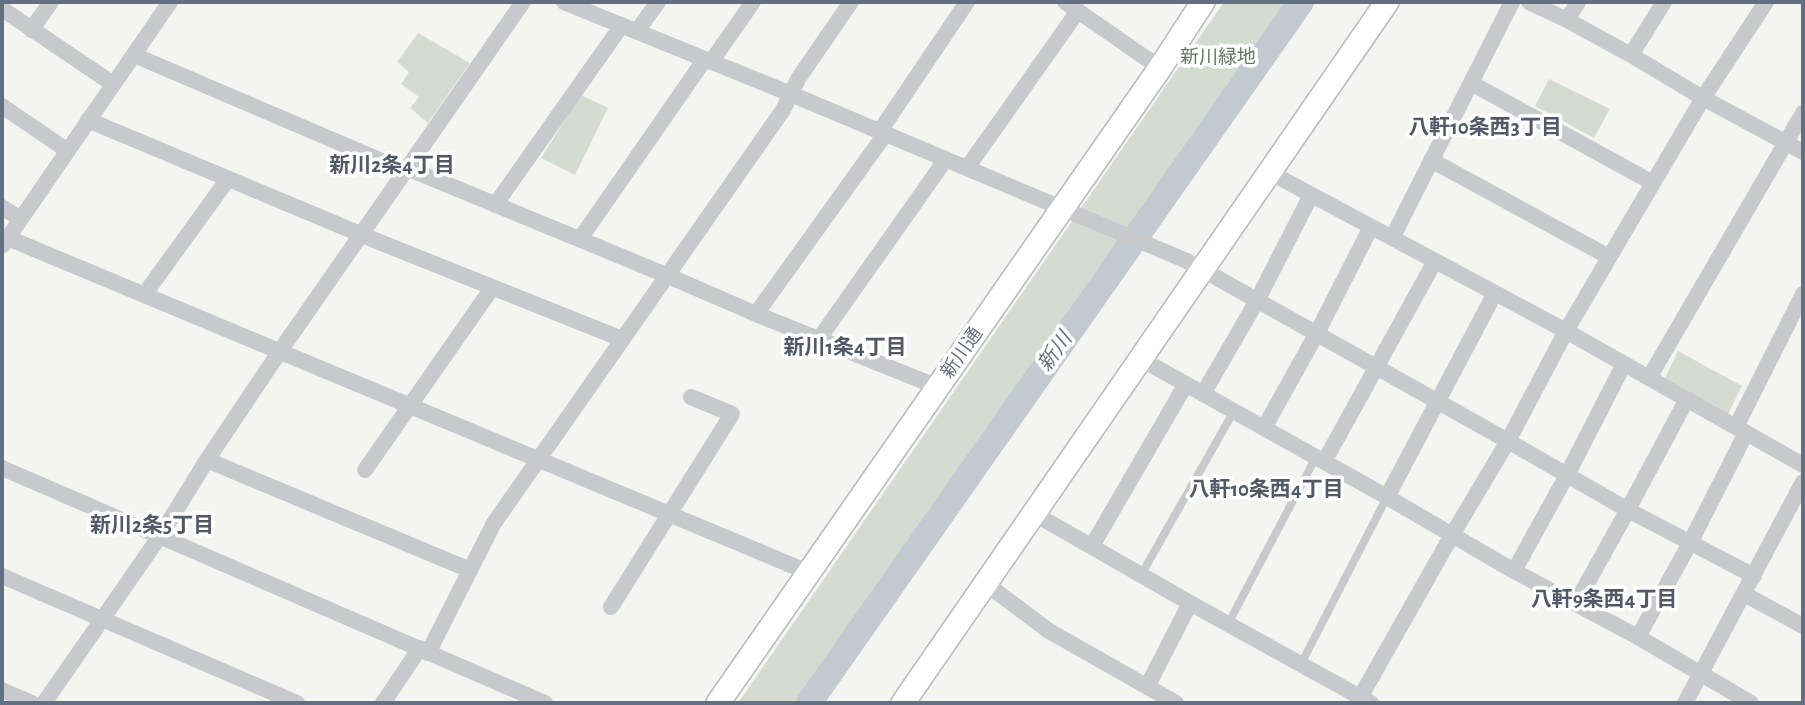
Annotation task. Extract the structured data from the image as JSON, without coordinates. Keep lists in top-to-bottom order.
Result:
{
  "streets": {
    "street": ["新川通"]
  },
  "districts": [
    "八軒10条西3丁目",
    "新川2条4丁目",
    "新川1条4丁目",
    "八軒10条西4丁目",
    "新川2条5丁目",
    "八軒9条西4丁目"
  ],
  "water": ["新川"],
  "parks": ["新川緑地"]
}
